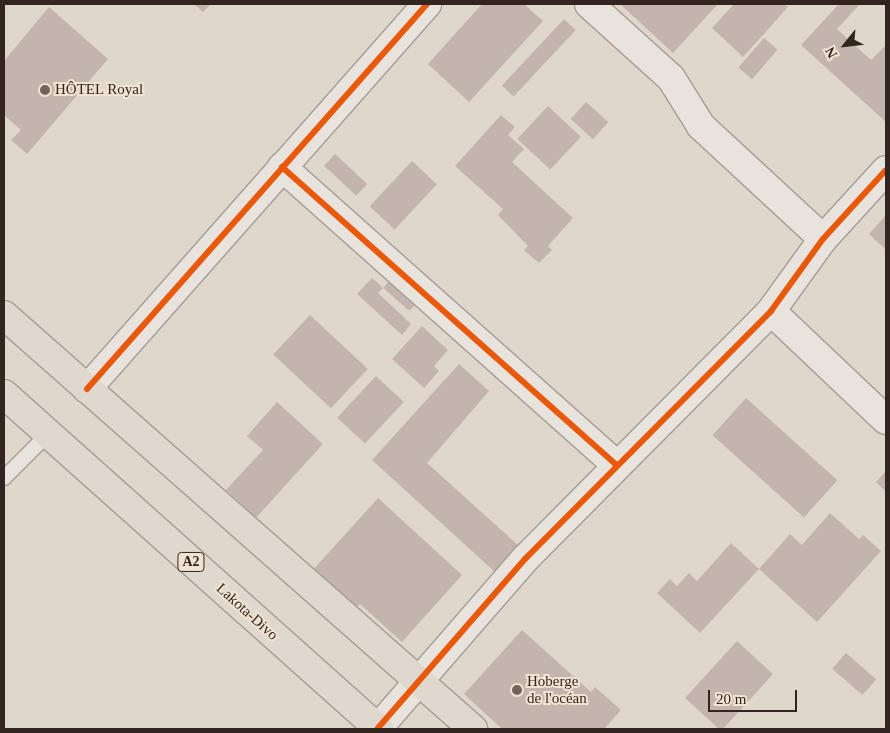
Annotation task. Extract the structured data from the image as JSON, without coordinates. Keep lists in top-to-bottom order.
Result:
{
  "streets": {
    "main road": ["A2", "Lakota-Divo"]
  },
  "places": ["HÔTEL Royal", "Hoberge de l'océan"],
  "scale_bar": "20 m",
  "north": "bottom left"
}
